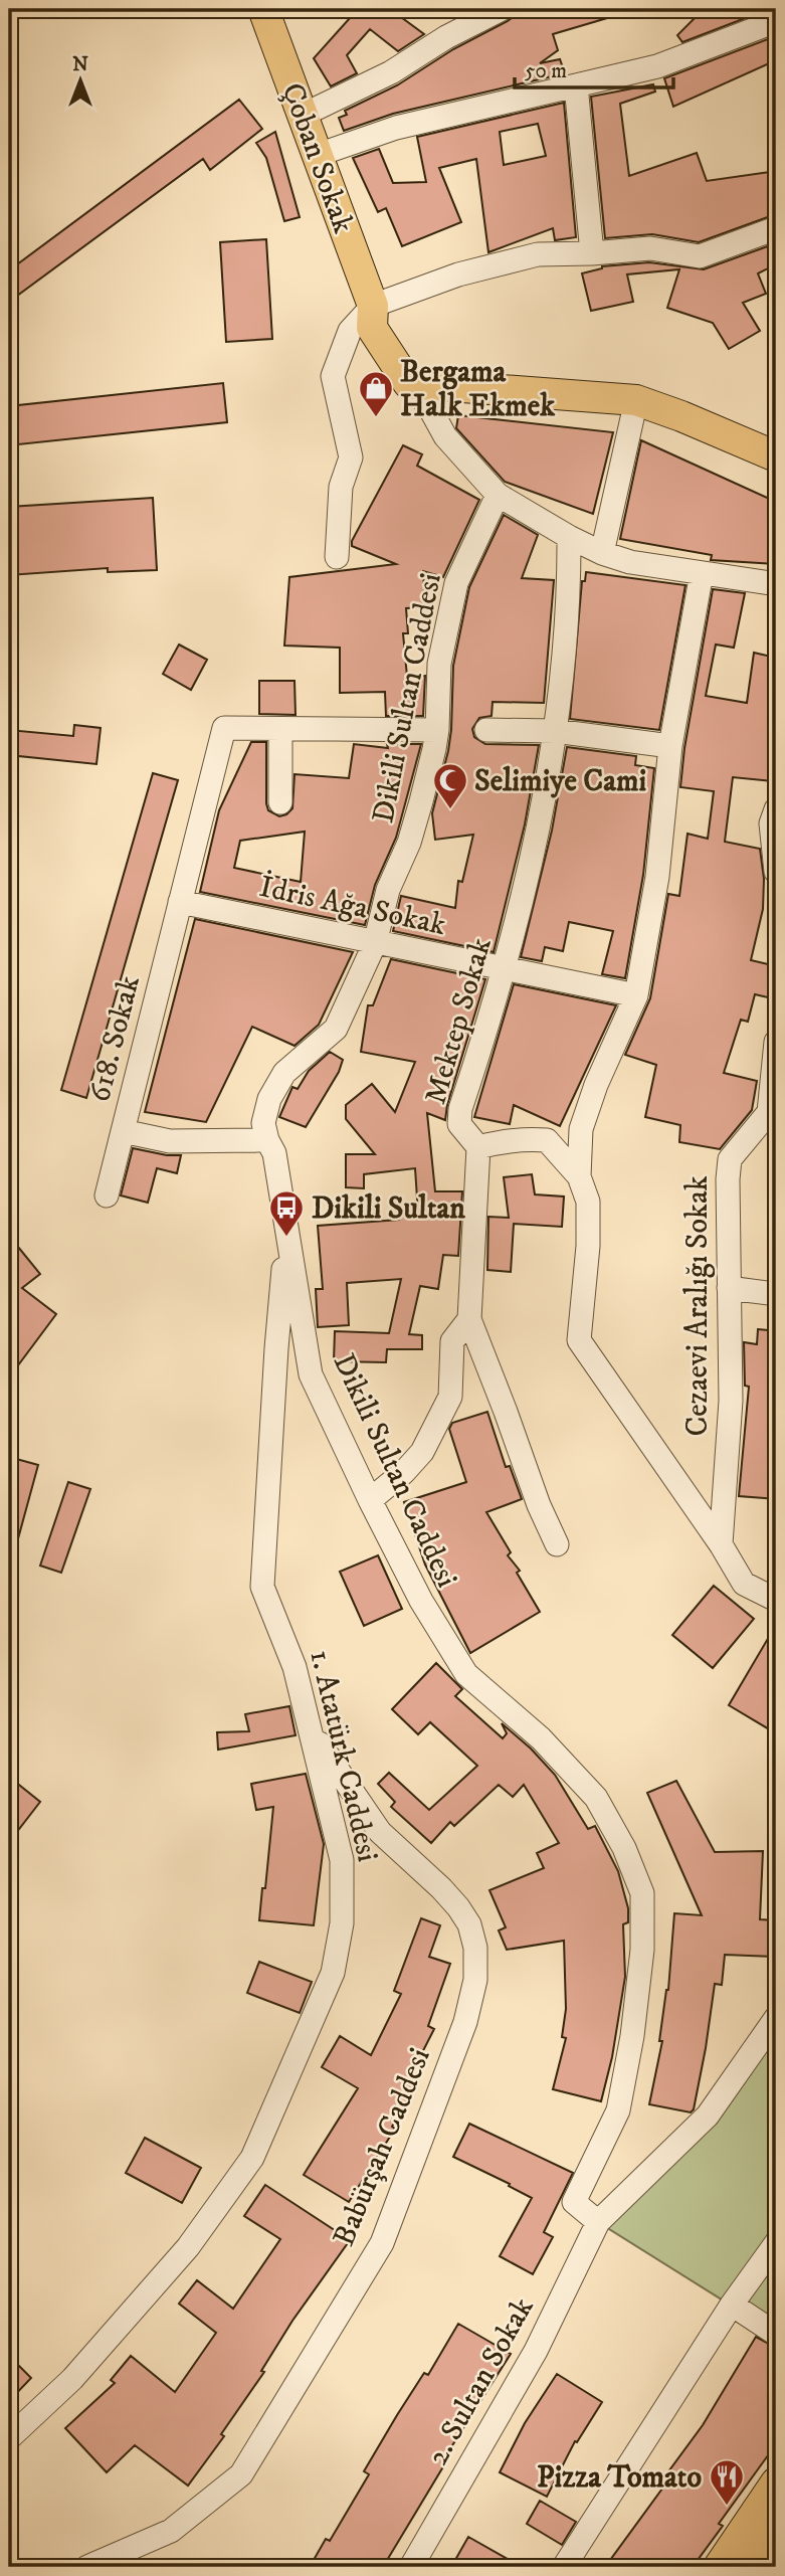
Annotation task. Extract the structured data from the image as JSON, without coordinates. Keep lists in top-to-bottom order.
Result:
{
  "streets": {
    "main road": ["Çoban Sokak"],
    "street": [
      "Dikili Sultan Caddesi",
      "İdris Ağa Sokak",
      "Mektep Sokak",
      "618. Sokak",
      "Cezaevi Aralığı Sokak",
      "1. Atatürk Caddesi",
      "Babürşah Caddesi",
      "2. Sultan Sokak"
    ]
  },
  "crossings": [
    ["Dikili Sultan Caddesi", "İdris Ağa Sokak"],
    ["Dikili Sultan Caddesi", "618. Sokak"],
    ["Dikili Sultan Caddesi", "1. Atatürk Caddesi"],
    ["Dikili Sultan Caddesi", "2. Sultan Sokak"],
    ["İdris Ağa Sokak", "Mektep Sokak"],
    ["İdris Ağa Sokak", "618. Sokak"],
    ["1. Atatürk Caddesi", "Babürşah Caddesi"]
  ],
  "places": {
    "shop": ["Bergama Halk Ekmek"],
    "mosque": ["Selimiye Cami"],
    "bus stop": ["Dikili Sultan"],
    "restaurant": ["Pizza Tomato"]
  },
  "scale_bar": "50 m",
  "north": "top"
}
